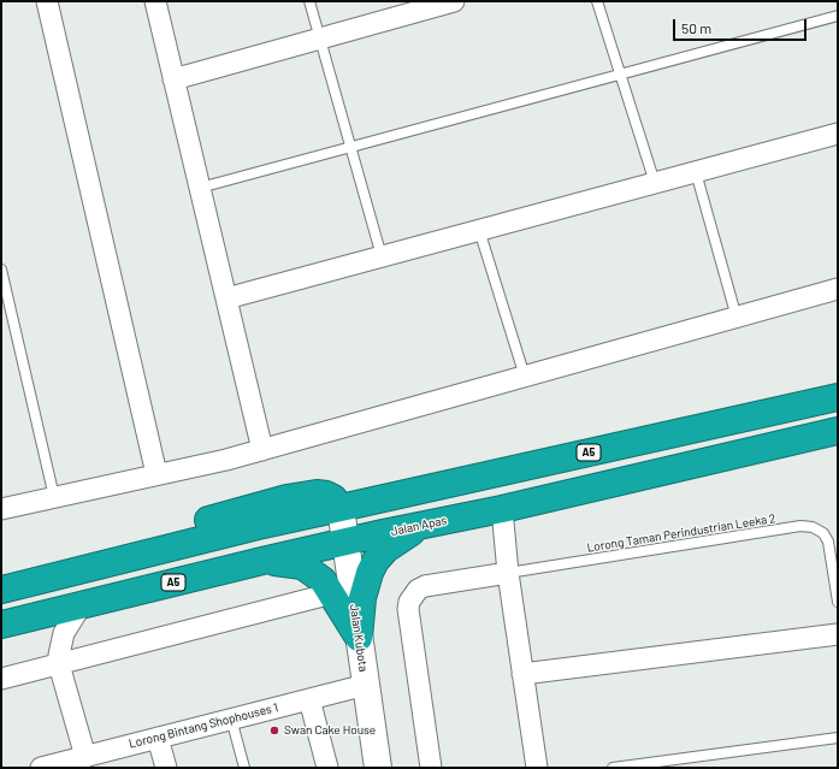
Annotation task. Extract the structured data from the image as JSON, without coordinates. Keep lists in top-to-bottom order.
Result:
{
  "streets": {
    "highway": ["A5", "Jalan Apas"],
    "street": ["Jalan Kubota", "Lorong Bintang Shophouses 1"],
    "lane": ["Lorong Taman Perindustrian Leeka 2"]
  },
  "crossings": [
    ["A5", "Jalan Kubota"],
    ["Jalan Apas", "Jalan Kubota"],
    ["Jalan Kubota", "Lorong Bintang Shophouses 1"]
  ],
  "places": ["Swan Cake House"],
  "scale_bar": "50 m"
}
